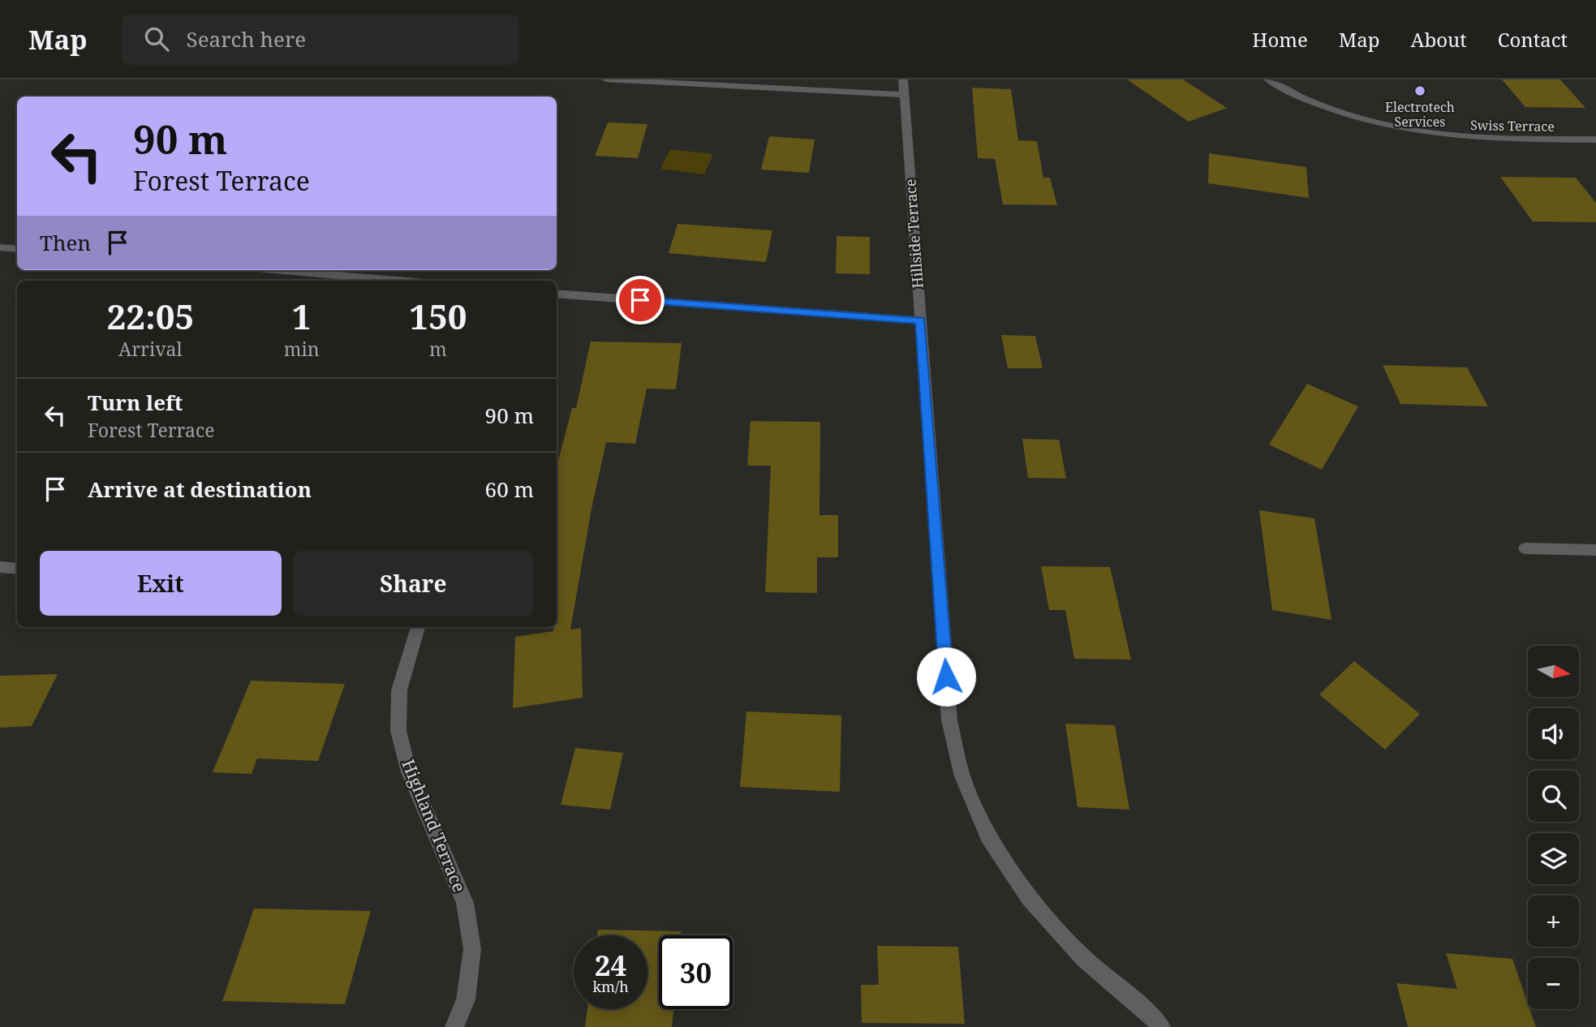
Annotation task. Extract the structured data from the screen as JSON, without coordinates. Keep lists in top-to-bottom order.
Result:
{
  "streets": {
    "street": ["Swiss Terrace", "Hillside Terrace", "Highland Terrace"]
  },
  "places": ["Electrotech Services"],
  "north": "right",
  "page": {
    "header": "Map",
    "search": "Search here",
    "nav": [
      "Home",
      "Map",
      "About",
      "Contact"
    ],
    "turn": ["90 m", "Forest Terrace"],
    "then": "Then",
    "eta": [
      "22:05",
      "Arrival",
      "1",
      "min",
      "150",
      "m"
    ],
    "list": [
      {
        "name": "Turn left",
        "note": "Forest Terrace",
        "value": "90 m"
      },
      {
        "name": "Arrive at destination",
        "value": "60 m"
      }
    ],
    "buttons": ["Exit", "Share"],
    "map_buttons": ["+", "−"],
    "speed": "24 km/h",
    "limit": "30"
  }
}
